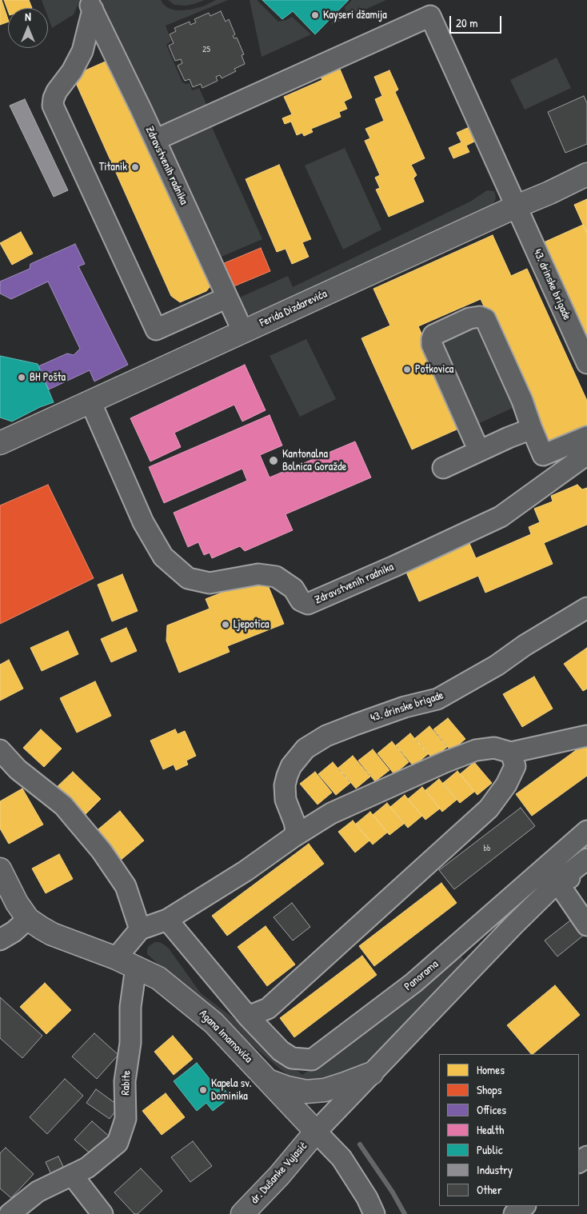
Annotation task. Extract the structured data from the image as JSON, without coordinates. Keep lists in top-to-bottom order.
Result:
{
  "streets": {
    "main road": ["Ferida Dizdarevića", "Agana Imamovića", "dr. Dušanke Vujasić"],
    "street": [
      "Zdravstvenih radnika",
      "43. drinske brigade",
      "Panorama",
      "Rabite"
    ]
  },
  "crossings": [
    ["Zdravstvenih radnika", "43. drinske brigade"],
    ["Zdravstvenih radnika", "Ferida Dizdarevića"],
    ["43. drinske brigade", "Ferida Dizdarevića"],
    ["Agana Imamovića", "Rabite"],
    ["Agana Imamovića", "dr. Dušanke Vujasić"]
  ],
  "places": [
    "Kayseri džamija",
    "Titanik",
    "Potkovica",
    "BH Pošta",
    "Kantonalna Bolnica Goražde",
    "Ljepotica",
    "Kapela sv. Dominika"
  ],
  "house_numbers": ["25", "bb"],
  "legend": [
    "Homes",
    "Shops",
    "Offices",
    "Health",
    "Public",
    "Industry",
    "Other"
  ],
  "scale_bar": "20 m",
  "north": "top"
}
